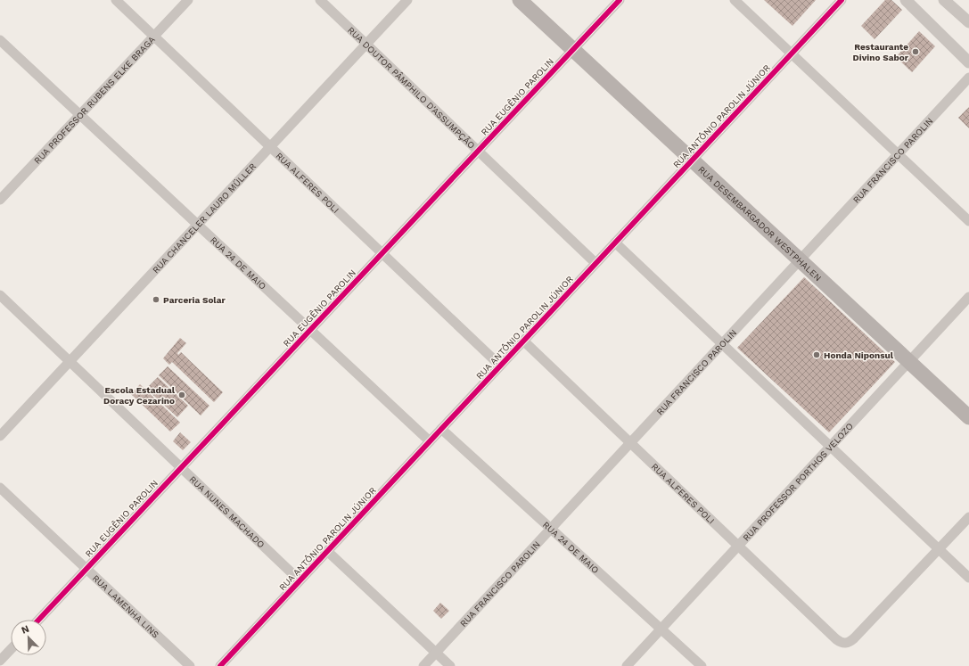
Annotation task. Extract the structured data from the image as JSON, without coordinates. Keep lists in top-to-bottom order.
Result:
{
  "streets": {
    "main road": ["RUA DESEMBARGADOR WESTPHALEN"],
    "street": [
      "RUA DOUTOR PÂMPHILO D'ASSUMPÇÃO",
      "RUA EUGÊNIO PAROLIN",
      "RUA PROFESSOR RUBENS ELKE BRAGA",
      "RUA ANTÔNIO PAROLIN JÚNIOR",
      "RUA FRANCISCO PAROLIN",
      "RUA ALFERES POLI",
      "RUA CHANCELER LAURO MÜLLER",
      "RUA 24 DE MAIO",
      "RUA PROFESSOR PORTHOS VELOZO",
      "RUA NUNES MACHADO",
      "RUA LAMENHA LINS"
    ]
  },
  "crossings": [
    ["RUA DOUTOR PÂMPHILO D'ASSUMPÇÃO", "RUA EUGÊNIO PAROLIN"],
    ["RUA DOUTOR PÂMPHILO D'ASSUMPÇÃO", "RUA ANTÔNIO PAROLIN JÚNIOR"],
    ["RUA DOUTOR PÂMPHILO D'ASSUMPÇÃO", "RUA CHANCELER LAURO MÜLLER"],
    ["RUA EUGÊNIO PAROLIN", "RUA ALFERES POLI"],
    ["RUA EUGÊNIO PAROLIN", "RUA DESEMBARGADOR WESTPHALEN"],
    ["RUA EUGÊNIO PAROLIN", "RUA 24 DE MAIO"],
    ["RUA EUGÊNIO PAROLIN", "RUA NUNES MACHADO"],
    ["RUA EUGÊNIO PAROLIN", "RUA LAMENHA LINS"],
    ["RUA PROFESSOR RUBENS ELKE BRAGA", "RUA ALFERES POLI"],
    ["RUA PROFESSOR RUBENS ELKE BRAGA", "RUA 24 DE MAIO"],
    ["RUA ANTÔNIO PAROLIN JÚNIOR", "RUA ALFERES POLI"],
    ["RUA ANTÔNIO PAROLIN JÚNIOR", "RUA DESEMBARGADOR WESTPHALEN"],
    ["RUA ANTÔNIO PAROLIN JÚNIOR", "RUA 24 DE MAIO"],
    ["RUA ANTÔNIO PAROLIN JÚNIOR", "RUA NUNES MACHADO"],
    ["RUA FRANCISCO PAROLIN", "RUA ALFERES POLI"],
    ["RUA FRANCISCO PAROLIN", "RUA DESEMBARGADOR WESTPHALEN"],
    ["RUA FRANCISCO PAROLIN", "RUA 24 DE MAIO"],
    ["RUA ALFERES POLI", "RUA CHANCELER LAURO MÜLLER"],
    ["RUA ALFERES POLI", "RUA PROFESSOR PORTHOS VELOZO"],
    ["RUA CHANCELER LAURO MÜLLER", "RUA 24 DE MAIO"],
    ["RUA CHANCELER LAURO MÜLLER", "RUA NUNES MACHADO"],
    ["RUA DESEMBARGADOR WESTPHALEN", "RUA PROFESSOR PORTHOS VELOZO"],
    ["RUA 24 DE MAIO", "RUA PROFESSOR PORTHOS VELOZO"]
  ],
  "places": [
    "Restaurante Divino Sabor",
    "Parceria Solar",
    "Honda Niponsul",
    "Escola Estadual Doracy Cezarino"
  ],
  "north": "top left"
}
